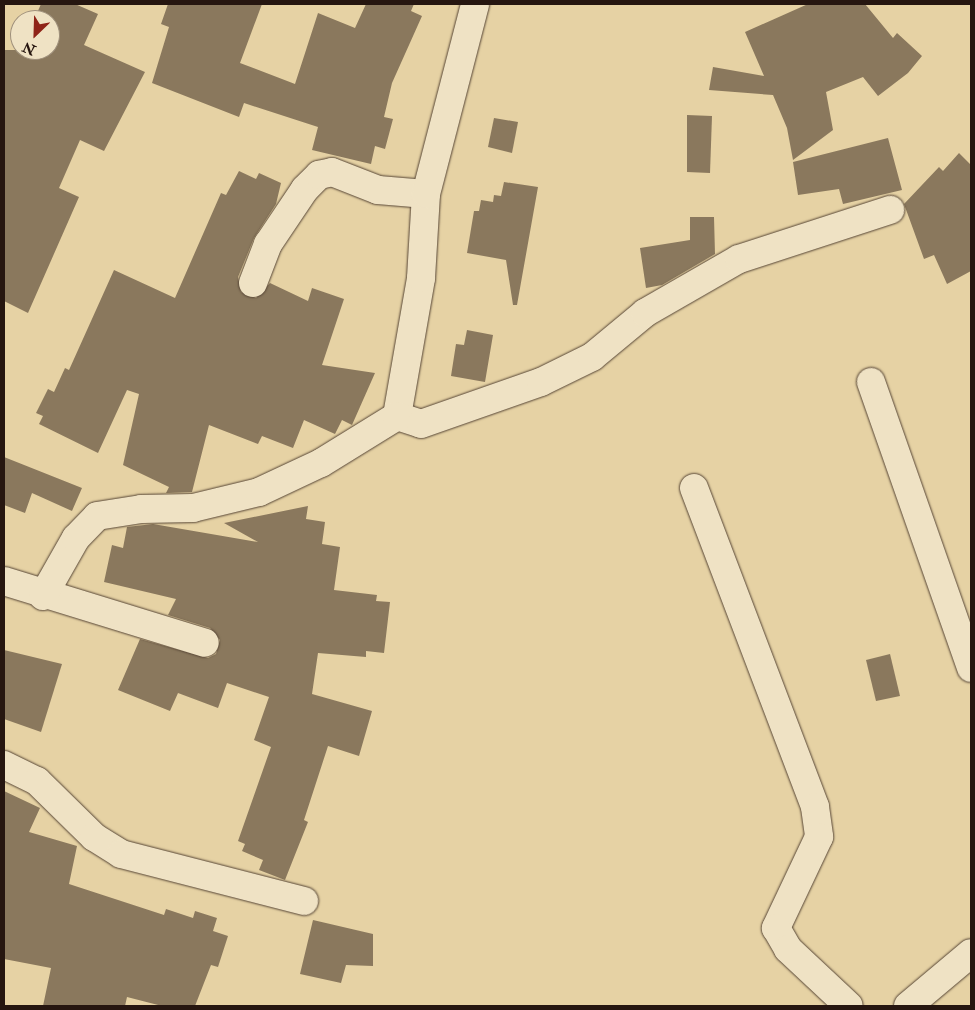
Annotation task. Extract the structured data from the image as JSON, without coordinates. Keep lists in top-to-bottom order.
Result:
{
  "north": "bottom left"
}
